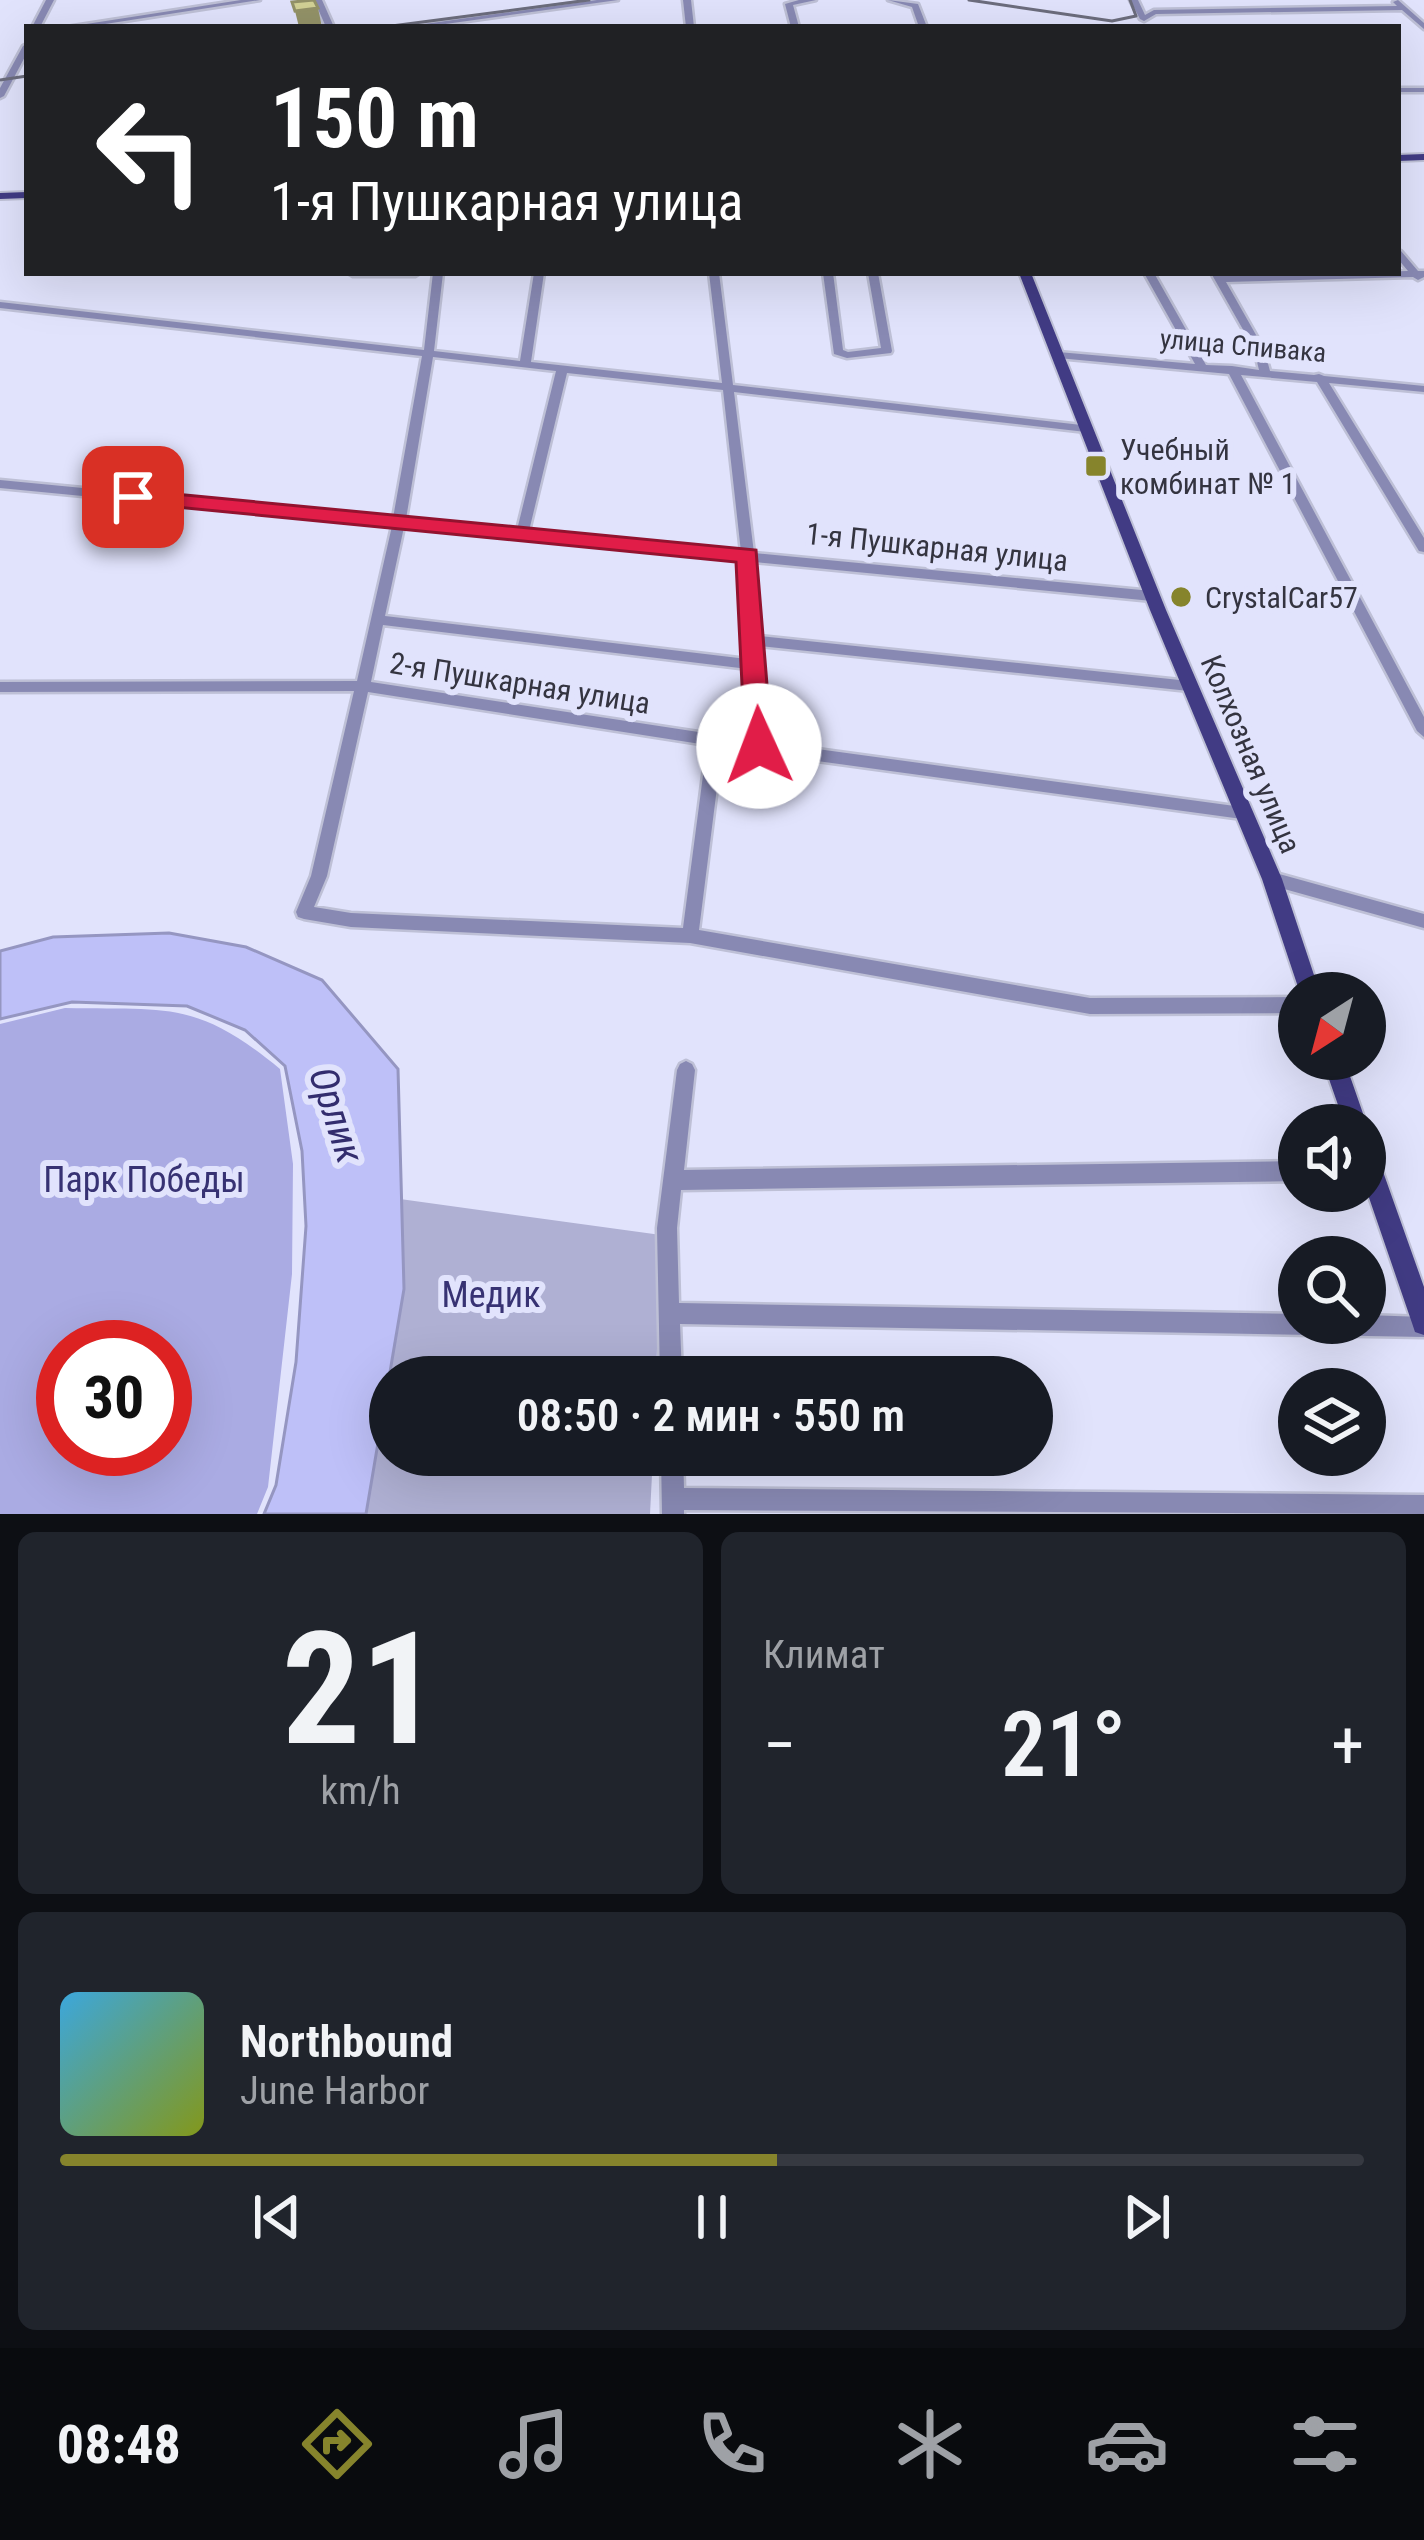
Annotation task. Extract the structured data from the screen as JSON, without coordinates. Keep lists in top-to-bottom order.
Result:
{
  "streets": {
    "main road": ["Колхозная улица"],
    "street": ["улица Спивака", "1-я Пушкарная улица", "2-я Пушкарная улица"]
  },
  "crossings": [
    ["улица Спивака", "Колхозная улица"],
    ["1-я Пушкарная улица", "Колхозная улица"],
    ["2-я Пушкарная улица", "Колхозная улица"]
  ],
  "water": ["Орлик"],
  "parks": ["Парк Победы", "Медик"],
  "places": {
    "transit": ["Учебный комбинат № 1"],
    "other": ["CrystalCar57"]
  },
  "north": "bottom left",
  "page": {
    "turn": ["150 m", "1-я Пушкарная улица"],
    "limit": "30",
    "trip": "08:50 · 2 мин · 550 m",
    "tile": [
      ["21", "km/h"],
      "Климат"
    ],
    "heat": ["−", "21°", "+"],
    "song": ["Northbound", "June Harbor"],
    "tabs": "08:48"
  }
}
